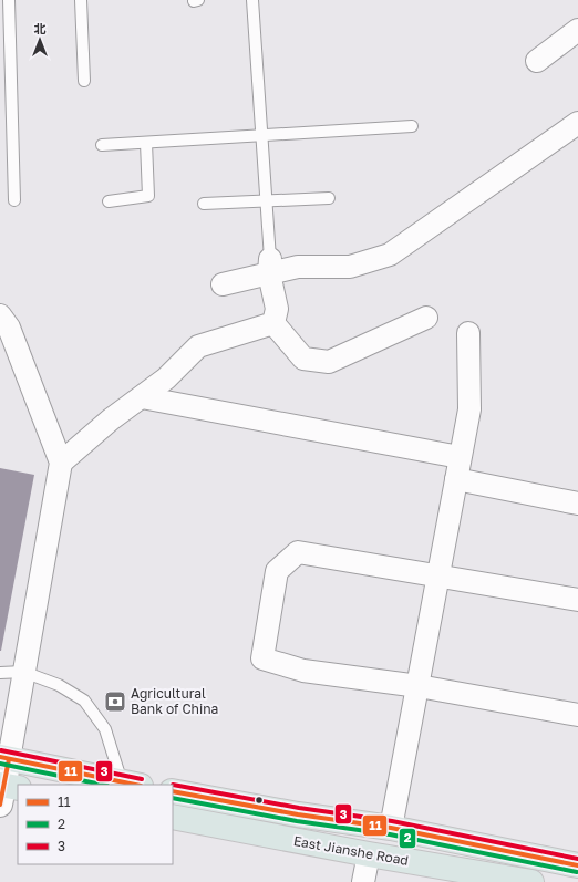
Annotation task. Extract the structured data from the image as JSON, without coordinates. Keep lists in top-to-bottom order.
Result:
{
  "streets": {
    "main road": ["East Jianshe Road"]
  },
  "places": {
    "bank": ["Agricultural Bank of China"]
  },
  "lines": ["transit line 3", "transit line 11", "transit line 2"],
  "legend": ["11", "2", "3"],
  "north": "top"
}
